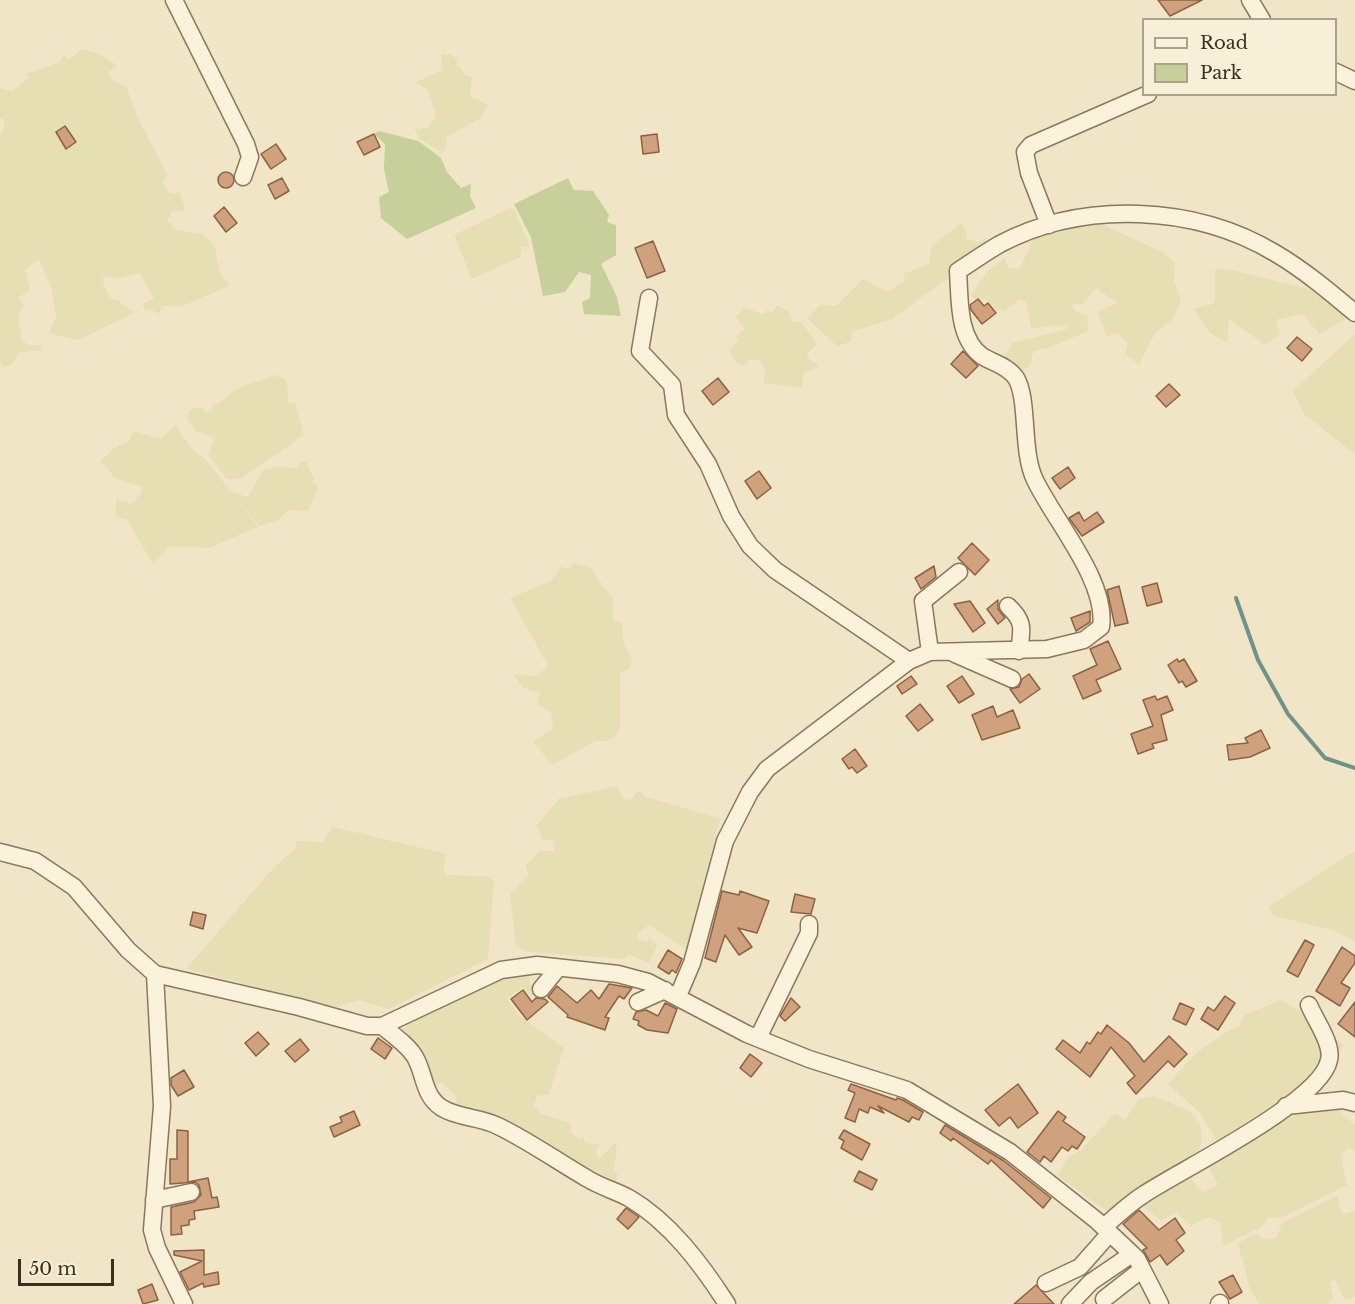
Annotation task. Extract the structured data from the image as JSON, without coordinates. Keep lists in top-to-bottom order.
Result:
{
  "legend": ["Road", "Park"],
  "scale_bar": "50 m"
}
